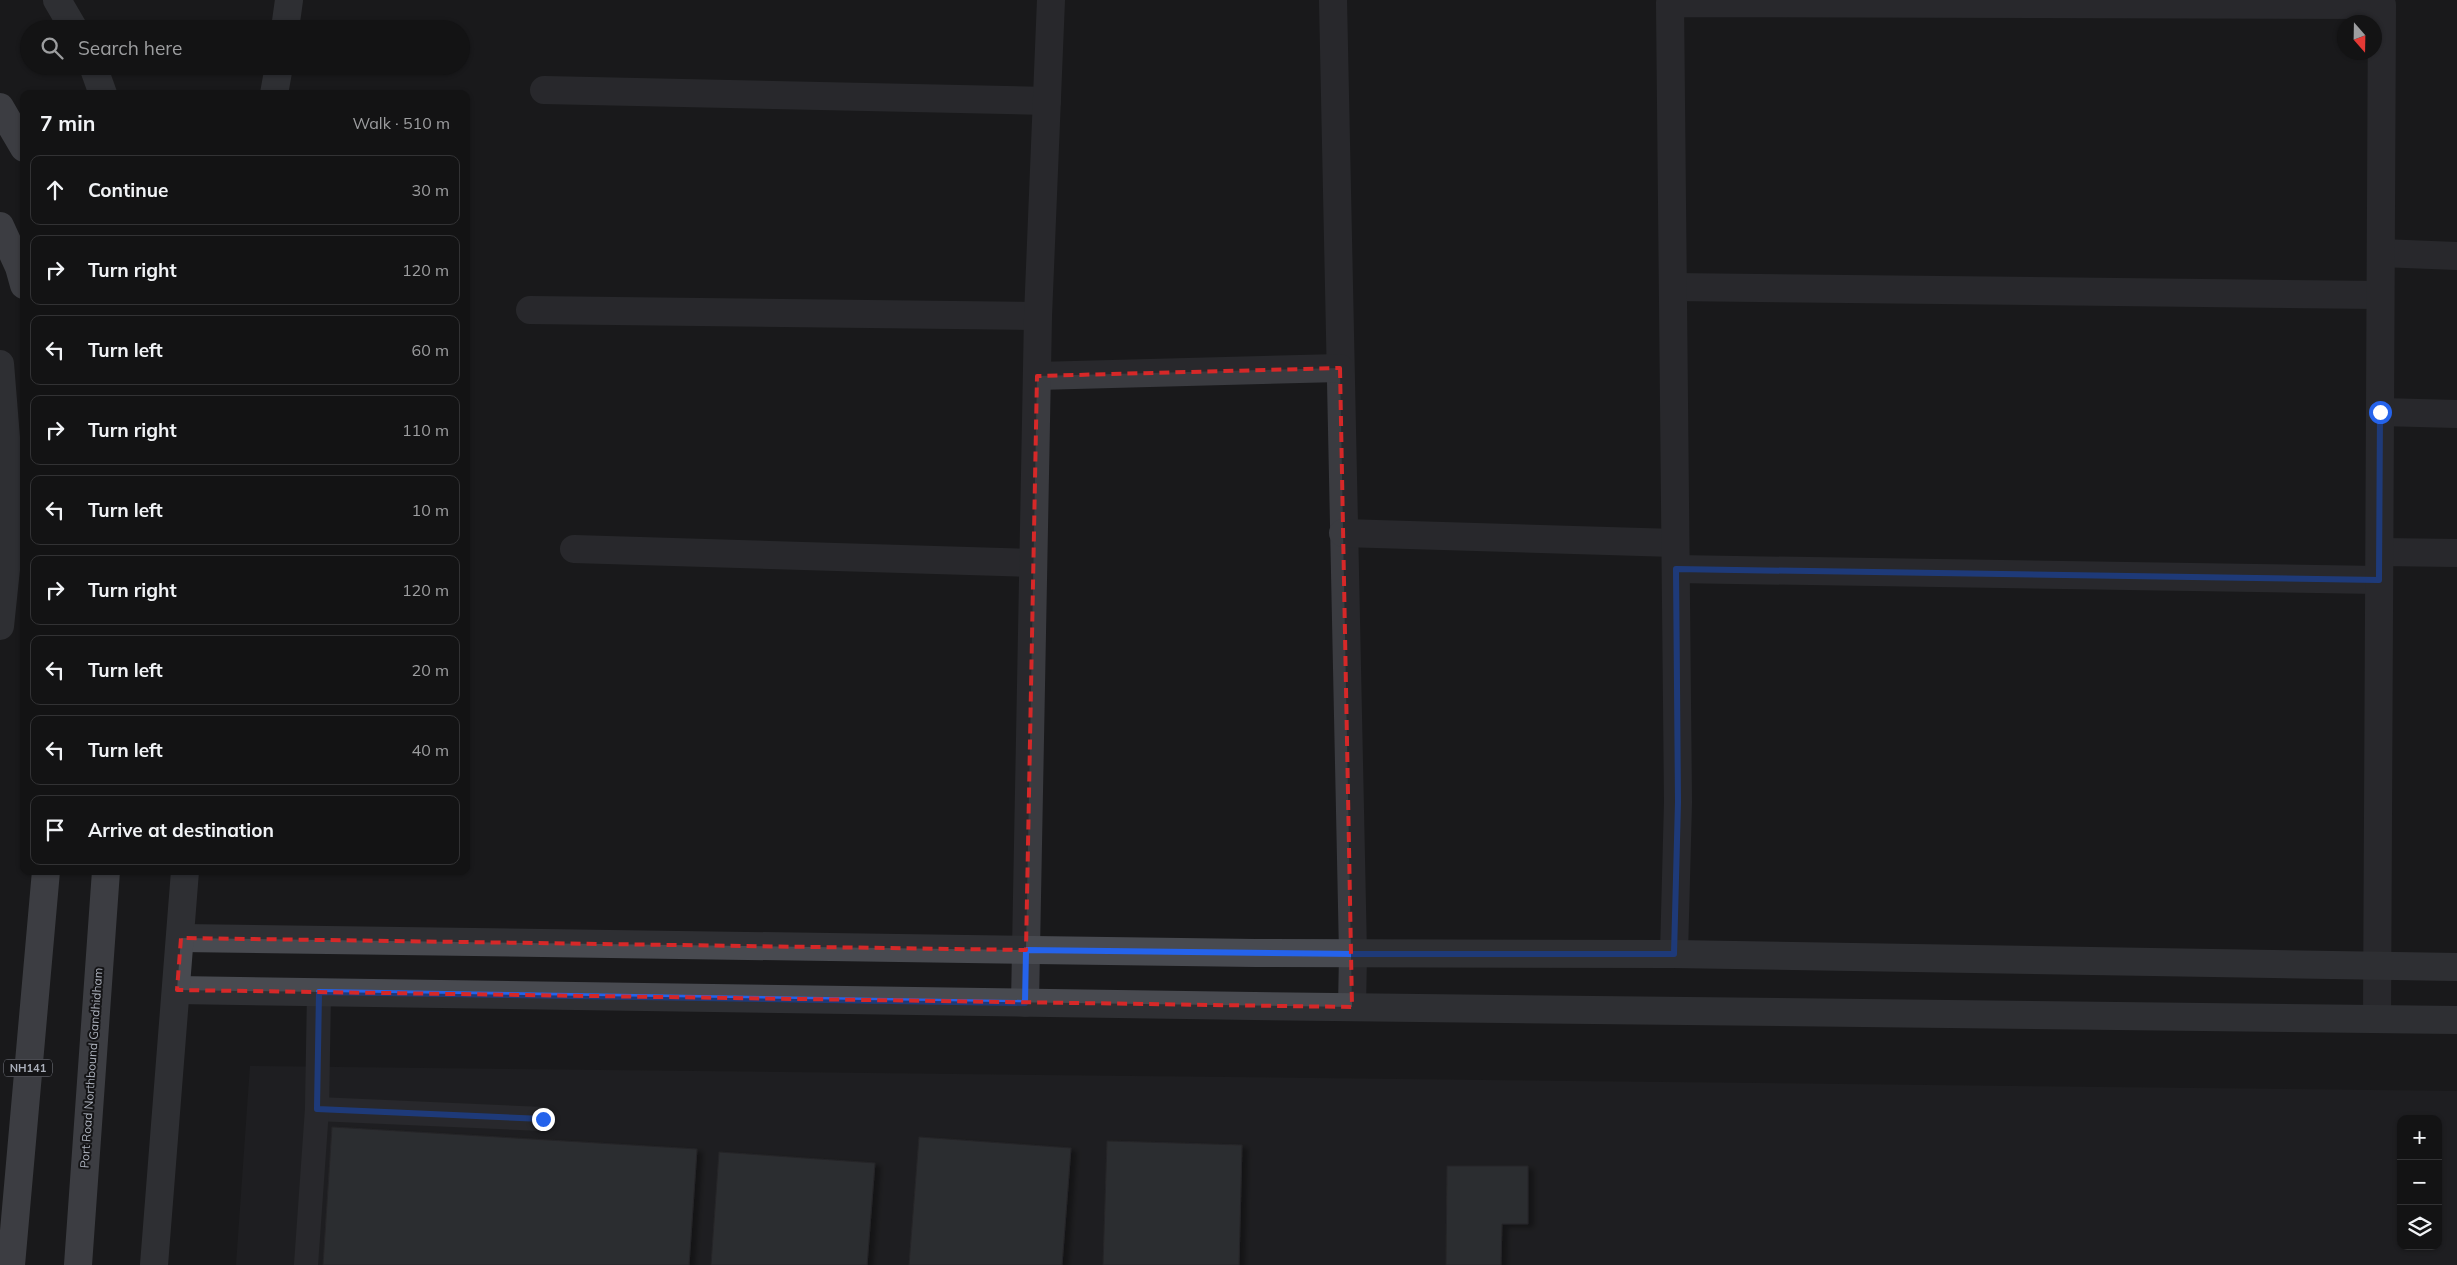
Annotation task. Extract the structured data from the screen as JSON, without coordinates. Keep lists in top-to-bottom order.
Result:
{
  "streets": {
    "highway": ["NH141", "Port Road Northbound Gandhidham"]
  },
  "north": "bottom",
  "page": {
    "search": "Search here",
    "heading": ["7 min", "Walk · 510 m"],
    "list": [
      ["Continue", "30 m"],
      ["Turn right", "120 m"],
      ["Turn left", "60 m"],
      ["Turn right", "110 m"],
      ["Turn left", "10 m"],
      ["Turn right", "120 m"],
      ["Turn left", "20 m"],
      ["Turn left", "40 m"],
      "Arrive at destination"
    ],
    "map_buttons": ["+", "−"]
  }
}
